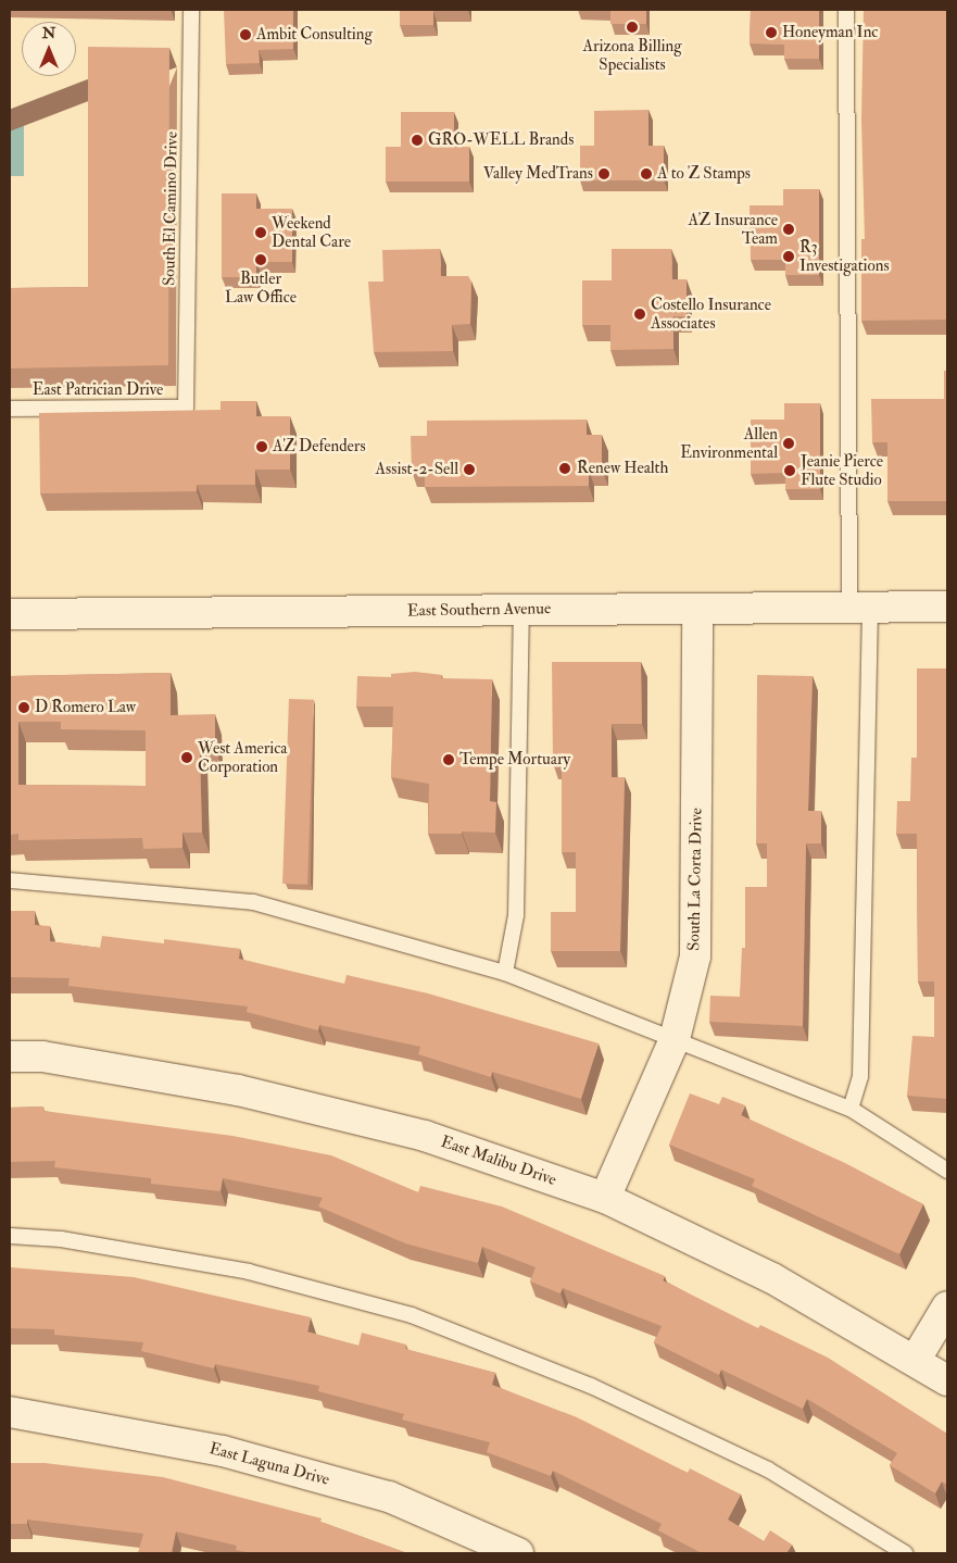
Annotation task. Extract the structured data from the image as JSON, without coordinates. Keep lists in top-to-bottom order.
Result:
{
  "streets": {
    "street": [
      "East Southern Avenue",
      "South La Corta Drive",
      "East Malibu Drive",
      "East Laguna Drive"
    ],
    "lane": ["South El Camino Drive", "East Patrician Drive"]
  },
  "crossings": [
    ["South El Camino Drive", "East Patrician Drive"],
    ["East Southern Avenue", "South La Corta Drive"],
    ["South La Corta Drive", "East Malibu Drive"]
  ],
  "places": [
    "Arizona Billing Specialists",
    "Honeyman Inc",
    "Ambit Consulting",
    "GRO-WELL Brands",
    "Valley MedTrans",
    "A to Z Stamps",
    "AZ Insurance Team",
    "Weekend Dental Care",
    "R3 Investigations",
    "Butler Law Office",
    "Costello Insurance Associates",
    "Allen Environmental",
    "AZ Defenders",
    "Renew Health",
    "Assist-2-Sell",
    "Jeanie Pierce Flute Studio",
    "D Romero Law",
    "West America Corporation",
    "Tempe Mortuary"
  ],
  "north": "top"
}
